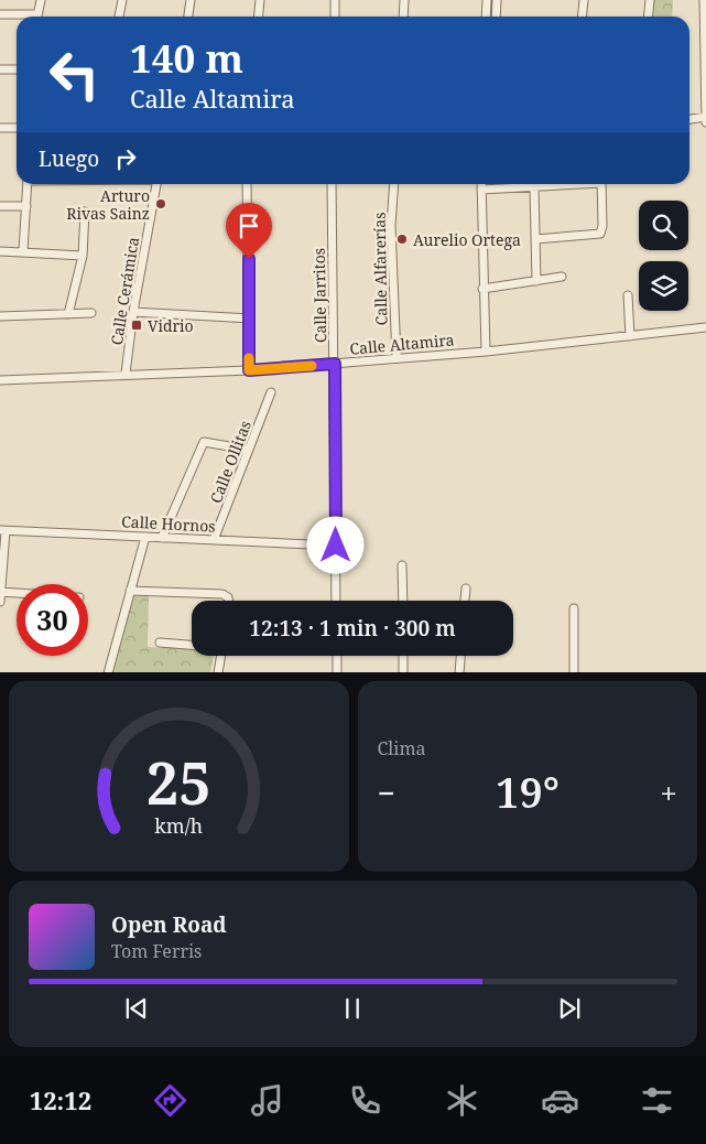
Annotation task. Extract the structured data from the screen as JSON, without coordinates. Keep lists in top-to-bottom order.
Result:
{
  "streets": {
    "street": [
      "Calle Alfarerías",
      "Calle Cerámica",
      "Calle Jarritos",
      "Calle Altamira",
      "Calle Ollitas",
      "Calle Hornos"
    ]
  },
  "crossings": [
    ["Calle Alfarerías", "Calle Altamira"],
    ["Calle Cerámica", "Calle Altamira"],
    ["Calle Jarritos", "Calle Altamira"],
    ["Calle Jarritos", "Calle Hornos"],
    ["Calle Ollitas", "Calle Hornos"]
  ],
  "places": {
    "other": ["Arturo Rivas Sainz", "Aurelio Ortega"],
    "transit": ["Vidrio"]
  },
  "page": {
    "turn": ["140 m", "Calle Altamira"],
    "then": "Luego",
    "limit": "30",
    "trip": "12:13 · 1 min · 300 m",
    "tile": "Clima",
    "heat": ["−", "19°", "+"],
    "song": ["Open Road", "Tom Ferris"],
    "tabs": "12:12",
    "gauge": ["25", "km/h"]
  }
}
